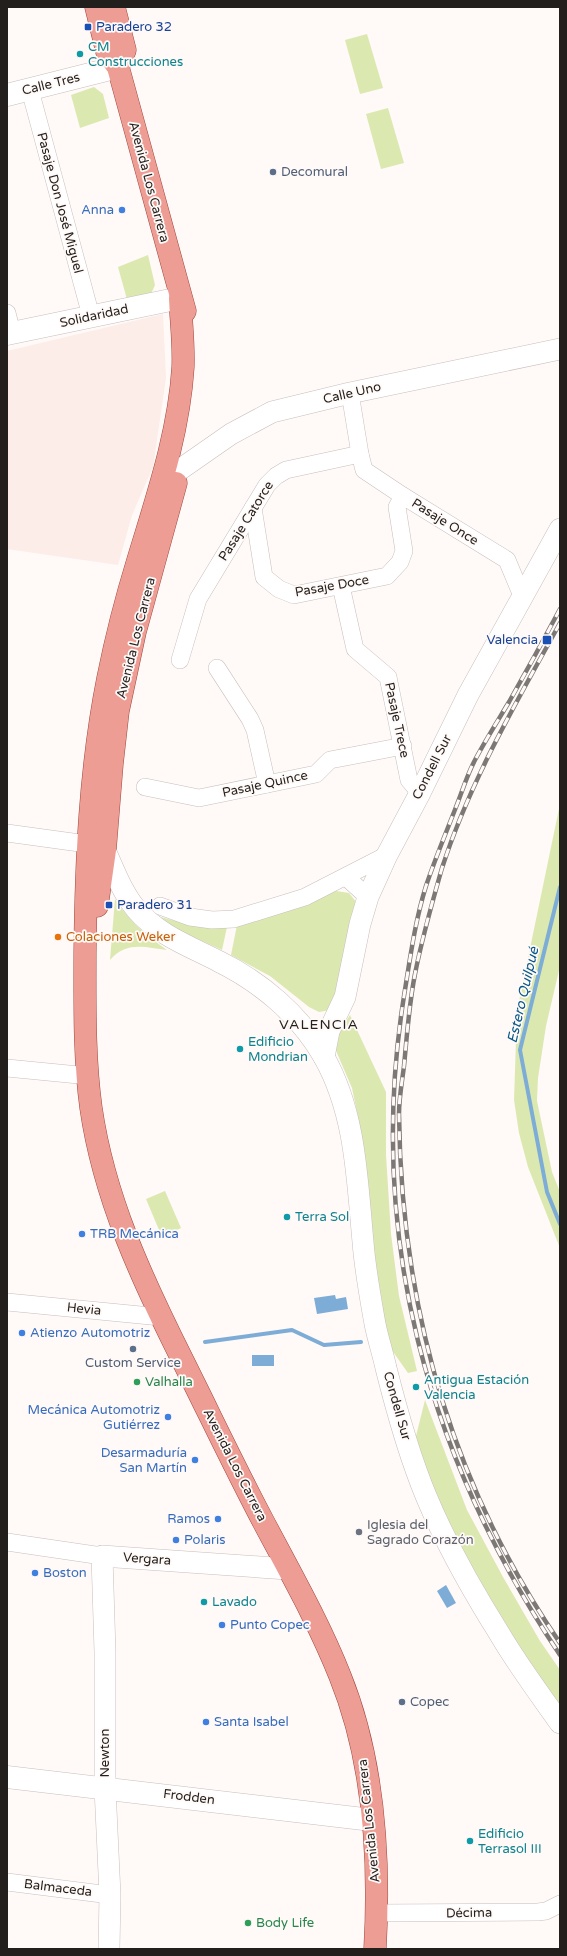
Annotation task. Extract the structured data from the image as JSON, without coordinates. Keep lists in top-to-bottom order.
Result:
{
  "streets": {
    "main road": [
      "Calle Tres",
      "Avenida Los Carrera",
      "Solidaridad",
      "Frodden"
    ],
    "street": [
      "Pasaje Don José Miguel",
      "Calle Uno",
      "Pasaje Catorce",
      "Pasaje Once",
      "Pasaje Doce",
      "Pasaje Trece",
      "Condell Sur",
      "Pasaje Quince",
      "Hevia",
      "Vergara",
      "Newton",
      "Balmaceda",
      "Décima"
    ]
  },
  "crossings": [
    ["Calle Tres", "Avenida Los Carrera"],
    ["Calle Tres", "Pasaje Don José Miguel"],
    ["Avenida Los Carrera", "Solidaridad"],
    ["Avenida Los Carrera", "Calle Uno"],
    ["Avenida Los Carrera", "Hevia"],
    ["Avenida Los Carrera", "Vergara"],
    ["Avenida Los Carrera", "Frodden"],
    ["Avenida Los Carrera", "Décima"],
    ["Pasaje Don José Miguel", "Solidaridad"],
    ["Pasaje Catorce", "Pasaje Once"],
    ["Pasaje Catorce", "Pasaje Doce"],
    ["Pasaje Once", "Pasaje Doce"],
    ["Pasaje Once", "Condell Sur"],
    ["Pasaje Doce", "Pasaje Trece"],
    ["Pasaje Trece", "Condell Sur"],
    ["Pasaje Trece", "Pasaje Quince"],
    ["Vergara", "Newton"],
    ["Newton", "Frodden"],
    ["Newton", "Balmaceda"]
  ],
  "districts": ["VALENCIA"],
  "water": ["Estero Quilpué"],
  "places": {
    "transit": ["Paradero 32", "Valencia", "Paradero 31"],
    "other": [
      "CM Construcciones",
      "Decomural",
      "Anna",
      "Colaciones Weker",
      "Edificio Mondrian",
      "Terra Sol",
      "TRB Mecánica",
      "Atienzo Automotriz",
      "Custom Service",
      "Valhalla",
      "Antigua Estación Valencia",
      "Mecánica Automotriz Gutiérrez",
      "Desarmaduría San Martín",
      "Ramos",
      "Iglesia del Sagrado Corazón",
      "Polaris",
      "Boston",
      "Lavado",
      "Punto Copec",
      "Copec",
      "Santa Isabel",
      "Edificio Terrasol III",
      "Body Life"
    ]
  }
}
